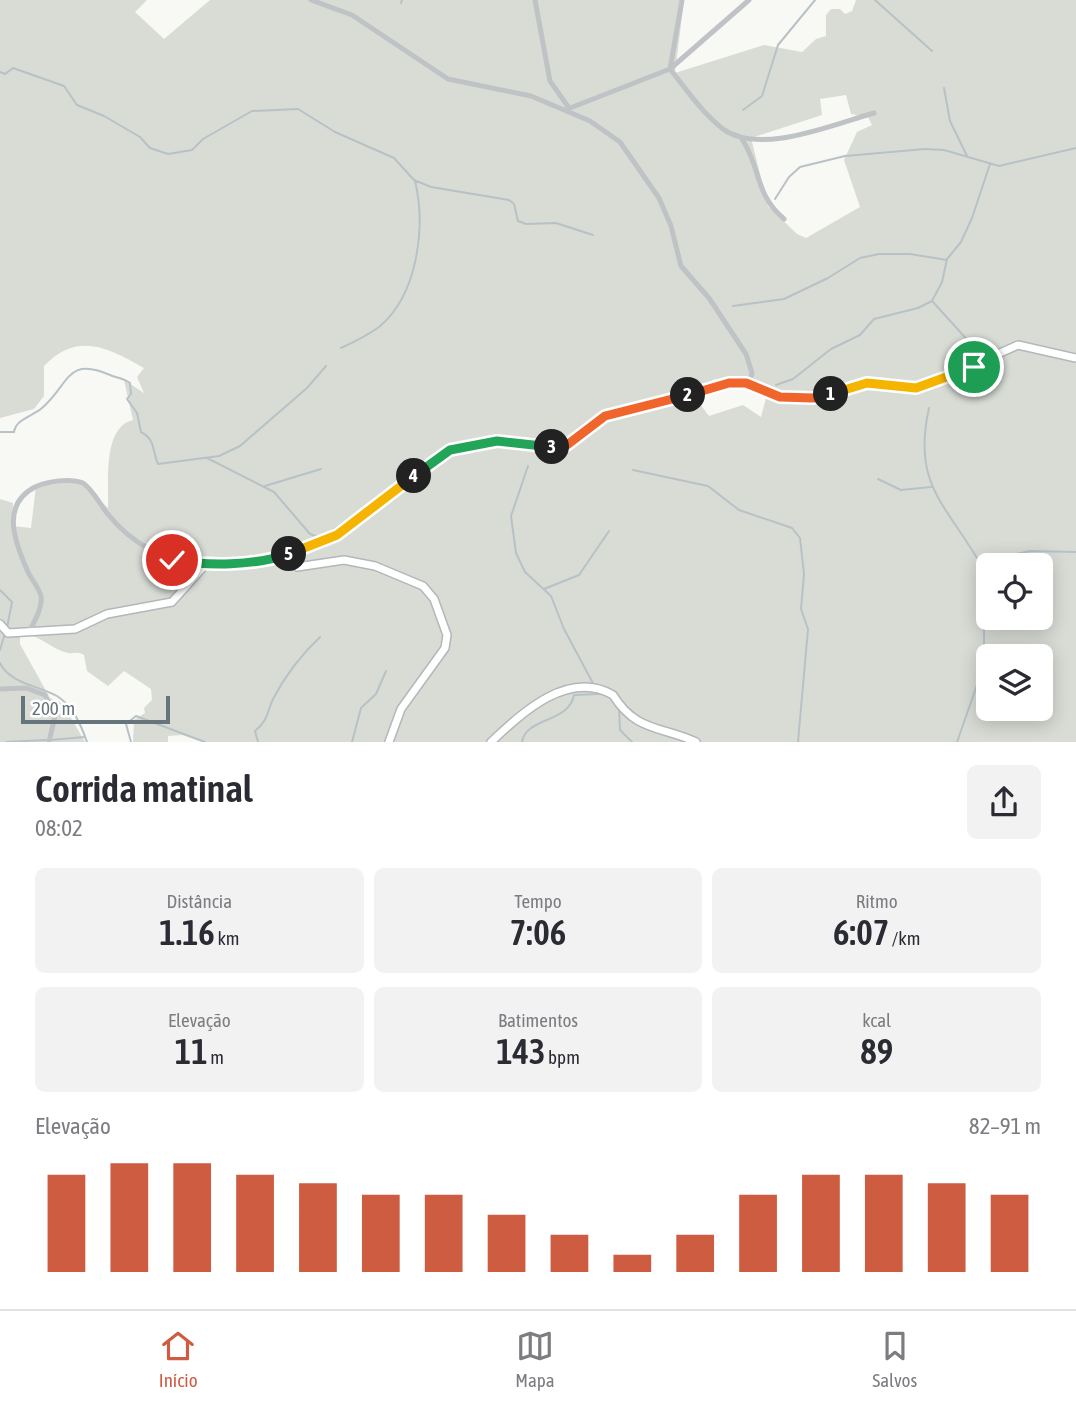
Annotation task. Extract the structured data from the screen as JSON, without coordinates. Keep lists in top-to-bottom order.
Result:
{
  "scale_bar": "200 m",
  "page": {
    "pins": [
      "1",
      "2",
      "3",
      "4",
      "5"
    ],
    "scale": "200 m",
    "heading": ["Corrida matinal", "08:02"],
    "stats": [
      ["Distância", "1.16 km"],
      ["Tempo", "7:06"],
      ["Ritmo", "6:07 /km"],
      ["Elevação", "11 m"],
      ["Batimentos", "143 bpm"],
      ["kcal", "89"]
    ],
    "chart": ["Elevação", "82–91 m"],
    "tabs": ["Início", "Mapa", "Salvos"]
  }
}
